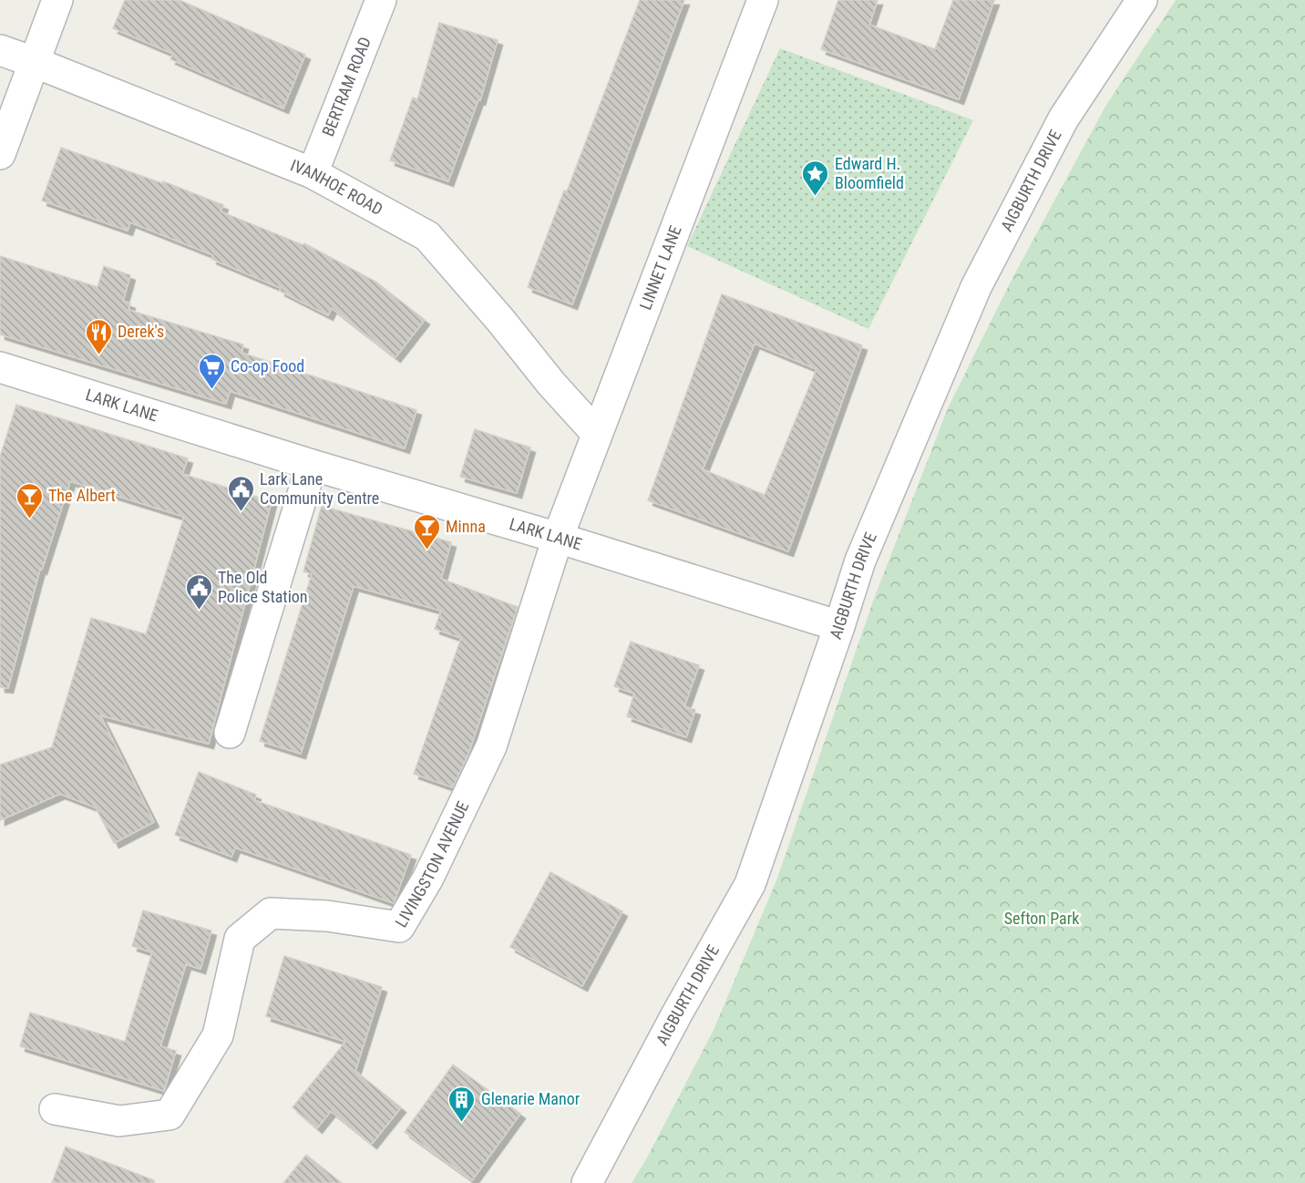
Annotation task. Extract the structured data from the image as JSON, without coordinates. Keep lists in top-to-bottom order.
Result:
{
  "streets": {
    "street": [
      "BERTRAM ROAD",
      "AIGBURTH DRIVE",
      "IVANHOE ROAD",
      "LINNET LANE",
      "LARK LANE",
      "LIVINGSTON AVENUE"
    ]
  },
  "crossings": [
    ["BERTRAM ROAD", "IVANHOE ROAD"],
    ["AIGBURTH DRIVE", "LARK LANE"],
    ["IVANHOE ROAD", "LINNET LANE"],
    ["LINNET LANE", "LARK LANE"],
    ["LINNET LANE", "LIVINGSTON AVENUE"],
    ["LARK LANE", "LIVINGSTON AVENUE"]
  ],
  "parks": ["Sefton Park"],
  "places": {
    "place": ["Edward H. Bloomfield"],
    "restaurant": ["Derek's"],
    "supermarket": ["Co-op Food"],
    "public building": ["Lark Lane Community Centre", "The Old Police Station"],
    "bar": ["The Albert", "Minna"],
    "building": ["Glenarie Manor"]
  }
}
